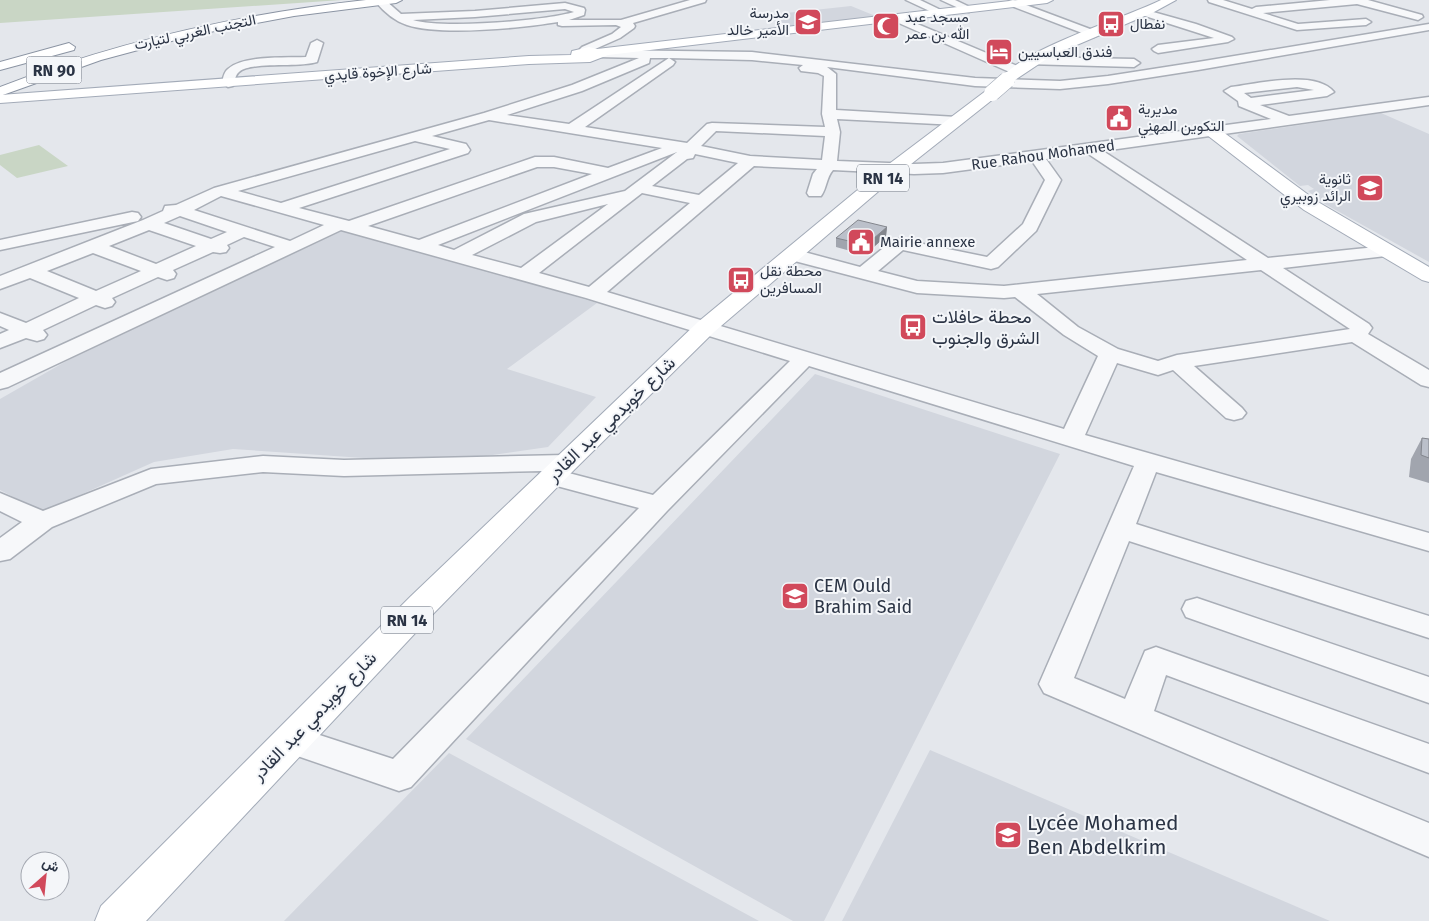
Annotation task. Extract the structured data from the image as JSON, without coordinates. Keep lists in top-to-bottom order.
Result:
{
  "streets": {
    "main road": [
      "التجنب الغربي لتيارت",
      "RN 90",
      "شارع الإخوة قايدي",
      "RN 14",
      "شارع خويدمي عبد القادر"
    ],
    "street": ["Rue Rahou Mohamed"]
  },
  "crossings": [
    ["Rue Rahou Mohamed", "شارع خويدمي عبد القادر"]
  ],
  "places": {
    "school or university": [
      "مدرسة الأمير خالد",
      "ثانوية الرائد زوبيري",
      "CEM Ould Brahim Said",
      "Lycée Mohamed Ben Abdelkrim"
    ],
    "bus stop": ["نفطال", "محطة نقل المسافرين", "محطة حافلات الشرق والجنوب"],
    "mosque": ["مسجد عبد الله بن عمر"],
    "hotel": ["فندق العباسيين"],
    "public building": ["مديرية التكوين المهني", "Mairie annexe"]
  },
  "north": "top right"
}
